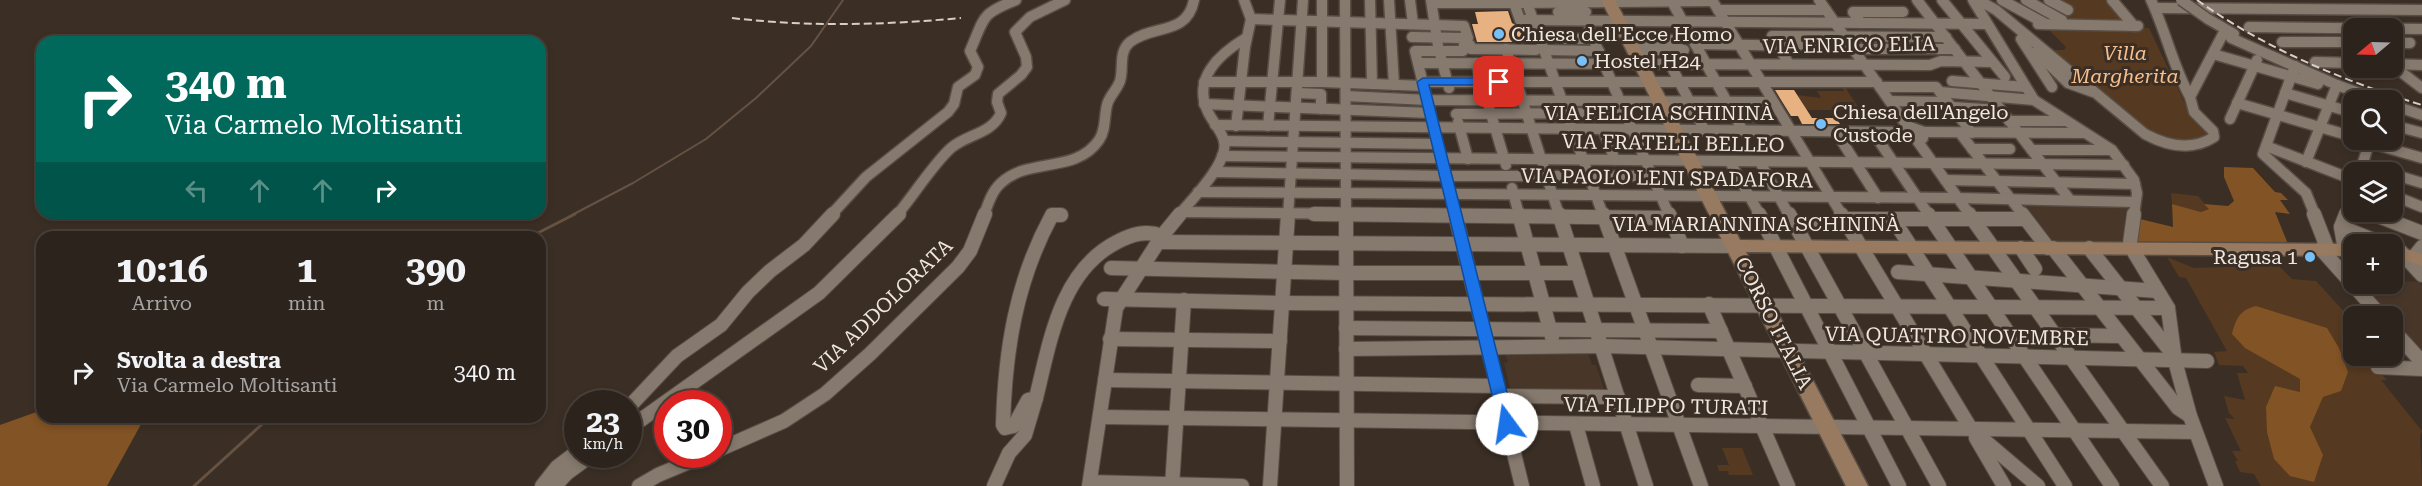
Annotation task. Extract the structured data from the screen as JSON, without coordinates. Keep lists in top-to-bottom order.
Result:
{
  "streets": {
    "main road": ["VIA MARIANNINA SCHININÀ", "CORSO ITALIA"],
    "street": [
      "VIA ENRICO ELIA",
      "VIA FELICIA SCHININÀ",
      "VIA FRATELLI BELLEO",
      "VIA PAOLO LENI SPADAFORA",
      "VIA ADDOLORATA",
      "VIA QUATTRO NOVEMBRE",
      "VIA FILIPPO TURATI"
    ]
  },
  "crossings": [
    ["VIA ENRICO ELIA", "CORSO ITALIA"],
    ["VIA FELICIA SCHININÀ", "CORSO ITALIA"],
    ["VIA FRATELLI BELLEO", "CORSO ITALIA"],
    ["VIA PAOLO LENI SPADAFORA", "CORSO ITALIA"],
    ["VIA MARIANNINA SCHININÀ", "CORSO ITALIA"],
    ["CORSO ITALIA", "VIA QUATTRO NOVEMBRE"],
    ["CORSO ITALIA", "VIA FILIPPO TURATI"]
  ],
  "parks": ["Villa Margherita"],
  "places": [
    "Chiesa dell'Ecce Homo",
    "Hostel H24",
    "Chiesa dell'Angelo Custode",
    "Ragusa 1"
  ],
  "north": "left",
  "page": {
    "map_buttons": ["+", "−"],
    "turn": ["340 m", "Via Carmelo Moltisanti"],
    "eta": [
      "10:16",
      "Arrivo",
      "1",
      "min",
      "390",
      "m"
    ],
    "list": [
      {
        "name": "Svolta a destra",
        "note": "Via Carmelo Moltisanti",
        "value": "340 m"
      }
    ],
    "speed": "23 km/h",
    "limit": "30"
  }
}
